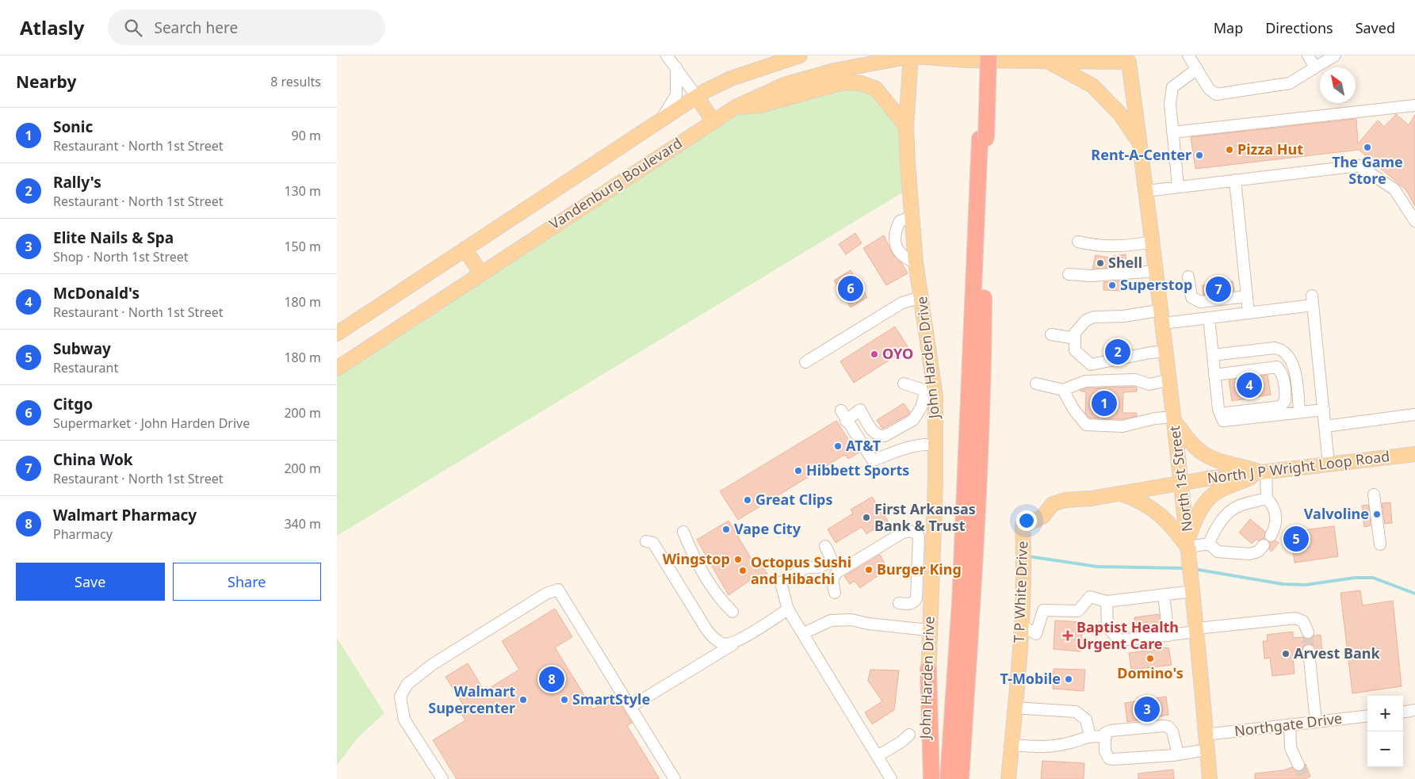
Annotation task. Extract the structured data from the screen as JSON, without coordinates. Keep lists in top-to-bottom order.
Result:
{
  "streets": {
    "main road": [
      "Vandenburg Boulevard",
      "John Harden Drive",
      "North J P Wright Loop Road",
      "North 1st Street",
      "T P White Drive"
    ],
    "street": ["Northgate Drive"]
  },
  "crossings": [
    ["Vandenburg Boulevard", "John Harden Drive"],
    ["Vandenburg Boulevard", "North 1st Street"],
    ["North J P Wright Loop Road", "North 1st Street"],
    ["North J P Wright Loop Road", "T P White Drive"],
    ["North 1st Street", "T P White Drive"],
    ["North 1st Street", "Northgate Drive"]
  ],
  "places": {
    "other": [
      "The Game Store",
      "Pizza Hut",
      "Rent-A-Center",
      "Shell",
      "Superstop",
      "OYO",
      "AT&T",
      "Hibbett Sports",
      "Great Clips",
      "Valvoline",
      "First Arkansas Bank & Trust",
      "Vape City",
      "Wingstop",
      "Burger King",
      "Octopus Sushi and Hibachi",
      "Arvest Bank",
      "Domino's",
      "T-Mobile",
      "Walmart Supercenter",
      "SmartStyle"
    ],
    "health": ["Baptist Health Urgent Care"]
  },
  "north": "top left",
  "page": {
    "header": "Atlasly",
    "search": "Search here",
    "nav": ["Map", "Directions", "Saved"],
    "heading": ["Nearby", "8 results"],
    "list": [
      {
        "mark": "1",
        "name": "Sonic",
        "note": "Restaurant · North 1st Street",
        "value": "90 m"
      },
      {
        "mark": "2",
        "name": "Rally's",
        "note": "Restaurant · North 1st Street",
        "value": "130 m"
      },
      {
        "mark": "3",
        "name": "Elite Nails & Spa",
        "note": "Shop · North 1st Street",
        "value": "150 m"
      },
      {
        "mark": "4",
        "name": "McDonald's",
        "note": "Restaurant · North 1st Street",
        "value": "180 m"
      },
      {
        "mark": "5",
        "name": "Subway",
        "note": "Restaurant",
        "value": "180 m"
      },
      {
        "mark": "6",
        "name": "Citgo",
        "note": "Supermarket · John Harden Drive",
        "value": "200 m"
      },
      {
        "mark": "7",
        "name": "China Wok",
        "note": "Restaurant · North 1st Street",
        "value": "200 m"
      },
      {
        "mark": "8",
        "name": "Walmart Pharmacy",
        "note": "Pharmacy",
        "value": "340 m"
      }
    ],
    "pins": [
      "6",
      "7",
      "2",
      "4",
      "1",
      "5",
      "8",
      "3"
    ],
    "buttons": ["Save", "Share"],
    "map_buttons": ["+", "−"]
  }
}
